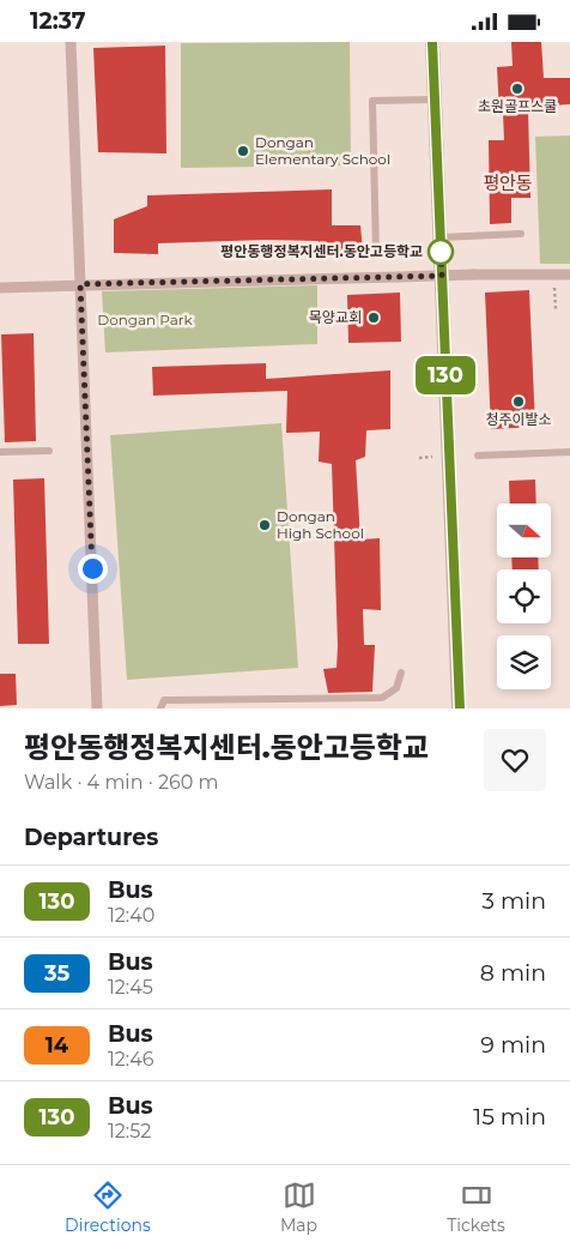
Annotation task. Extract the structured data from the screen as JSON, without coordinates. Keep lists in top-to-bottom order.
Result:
{
  "districts": ["평안동"],
  "parks": ["Dongan Park"],
  "places": [
    "초원골프스쿨",
    "Dongan Elementary School",
    "평안동행정복지센터.동안고등학교",
    "목양교회",
    "청주이발소",
    "Dongan High School"
  ],
  "lines": ["bus line 130"],
  "north": "right",
  "page": {
    "status": "12:37",
    "on_map": "130",
    "heading": [
      ["평안동행정복지센터.동안고등학교", "Walk · 4 min · 260 m"],
      "Departures"
    ],
    "list": [
      {
        "mark": "130",
        "name": "Bus",
        "note": "12:40",
        "value": "3 min"
      },
      {
        "mark": "35",
        "name": "Bus",
        "note": "12:45",
        "value": "8 min"
      },
      {
        "mark": "14",
        "name": "Bus",
        "note": "12:46",
        "value": "9 min"
      },
      {
        "mark": "130",
        "name": "Bus",
        "note": "12:52",
        "value": "15 min"
      }
    ],
    "tabs": ["Directions", "Map", "Tickets"]
  }
}
